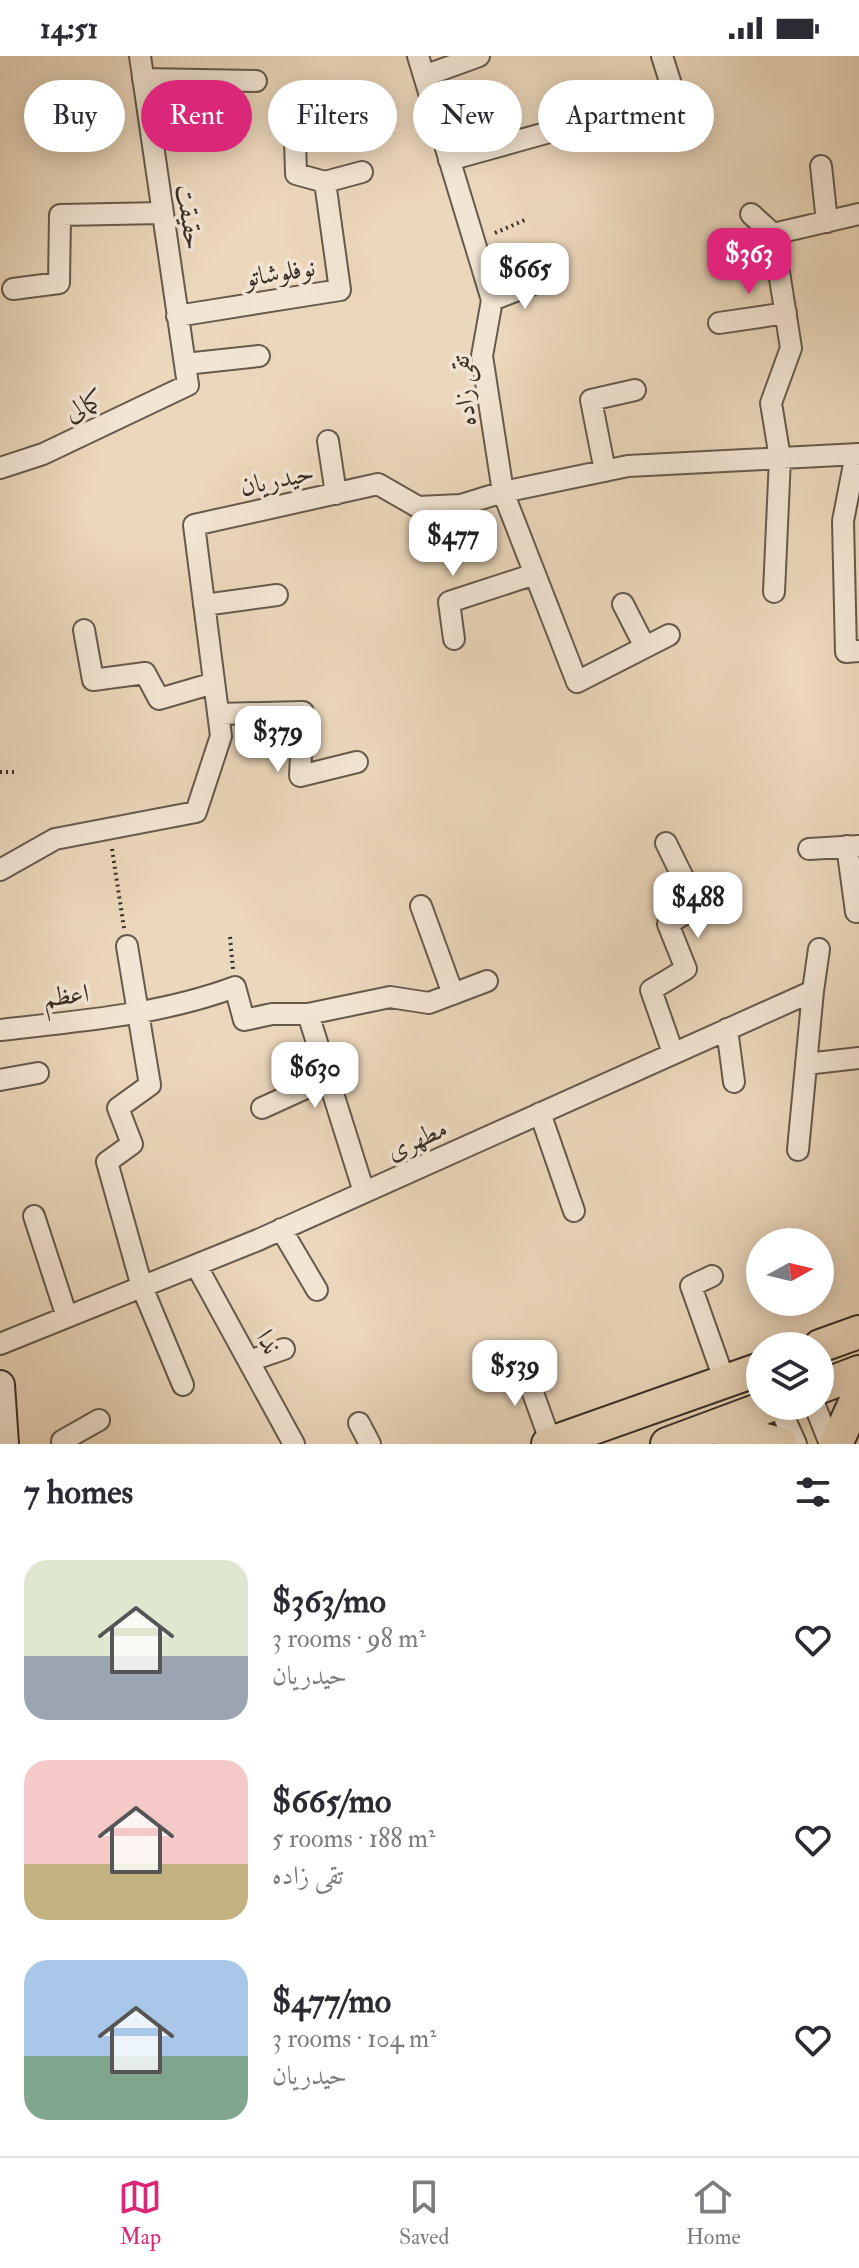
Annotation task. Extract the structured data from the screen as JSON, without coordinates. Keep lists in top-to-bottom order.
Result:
{
  "streets": {
    "street": [
      "حقیقت",
      "نوفلوشاتو",
      "تقی زاده",
      "کمالی",
      "حیدریان",
      "اعظم",
      "مطهری",
      "ندا"
    ]
  },
  "crossings": [
    ["حقیقت", "نوفلوشاتو"],
    ["حقیقت", "کمالی"],
    ["تقی زاده", "حیدریان"],
    ["مطهری", "ندا"]
  ],
  "north": "right",
  "page": {
    "status": "14:51",
    "chip": [
      "Buy",
      "Rent",
      "Filters",
      "New",
      "Apartment"
    ],
    "price": [
      "$363",
      "$665",
      "$477",
      "$379",
      "$488",
      "$630",
      "$539"
    ],
    "heading": "7 homes",
    "list": [
      {
        "name": "$363/mo",
        "note": "3 rooms · 98 m² · حیدریان"
      },
      {
        "name": "$665/mo",
        "note": "5 rooms · 188 m² · تقی زاده"
      },
      {
        "name": "$477/mo",
        "note": "3 rooms · 104 m² · حیدریان"
      }
    ],
    "tabs": ["Map", "Saved", "Home"]
  }
}
